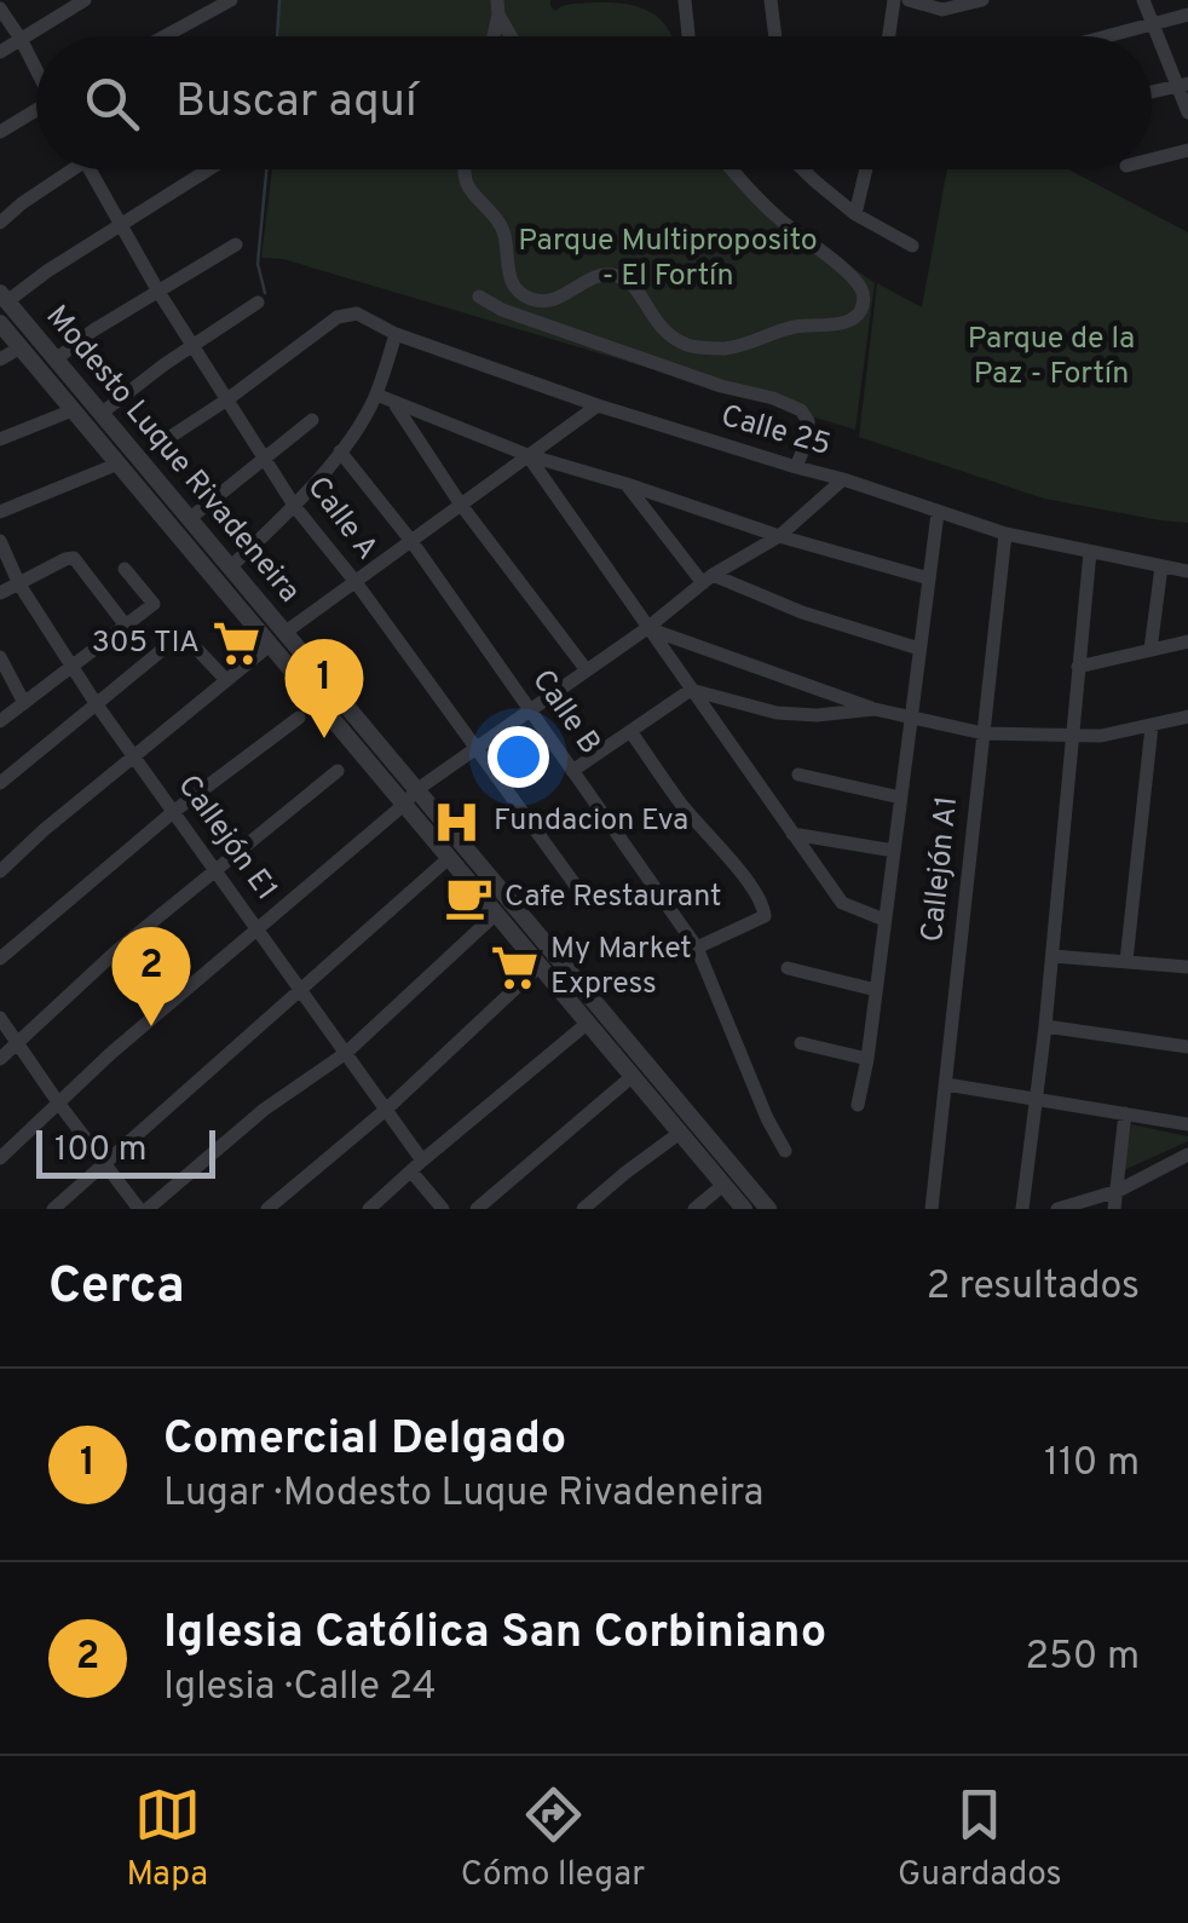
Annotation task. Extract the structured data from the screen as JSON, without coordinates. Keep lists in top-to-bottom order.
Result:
{
  "streets": {
    "street": [
      "Calle 25",
      "Modesto Luque Rivadeneira",
      "Calle A",
      "Calle B",
      "Callejón E1",
      "Callejón A1"
    ]
  },
  "crossings": [
    ["Calle 25", "Calle A"],
    ["Calle 25", "Callejón A1"]
  ],
  "parks": ["Parque Multiproposito - El Fortín", "Parque de la Paz - Fortín"],
  "places": {
    "supermarket": ["305 TIA", "My Market Express"],
    "hospital": ["Fundacion Eva"],
    "cafe": ["Cafe Restaurant"]
  },
  "scale_bar": "100 m",
  "page": {
    "search": "Buscar aquí",
    "pins": ["1", "2"],
    "scale": "100 m",
    "heading": ["Cerca", "2 resultados"],
    "list": [
      {
        "mark": "1",
        "name": "Comercial Delgado",
        "note": "Lugar · Modesto Luque Rivadeneira",
        "value": "110 m"
      },
      {
        "mark": "2",
        "name": "Iglesia Católica San Corbiniano",
        "note": "Iglesia · Calle 24",
        "value": "250 m"
      }
    ],
    "nav": ["Mapa", "Cómo llegar", "Guardados"]
  }
}
